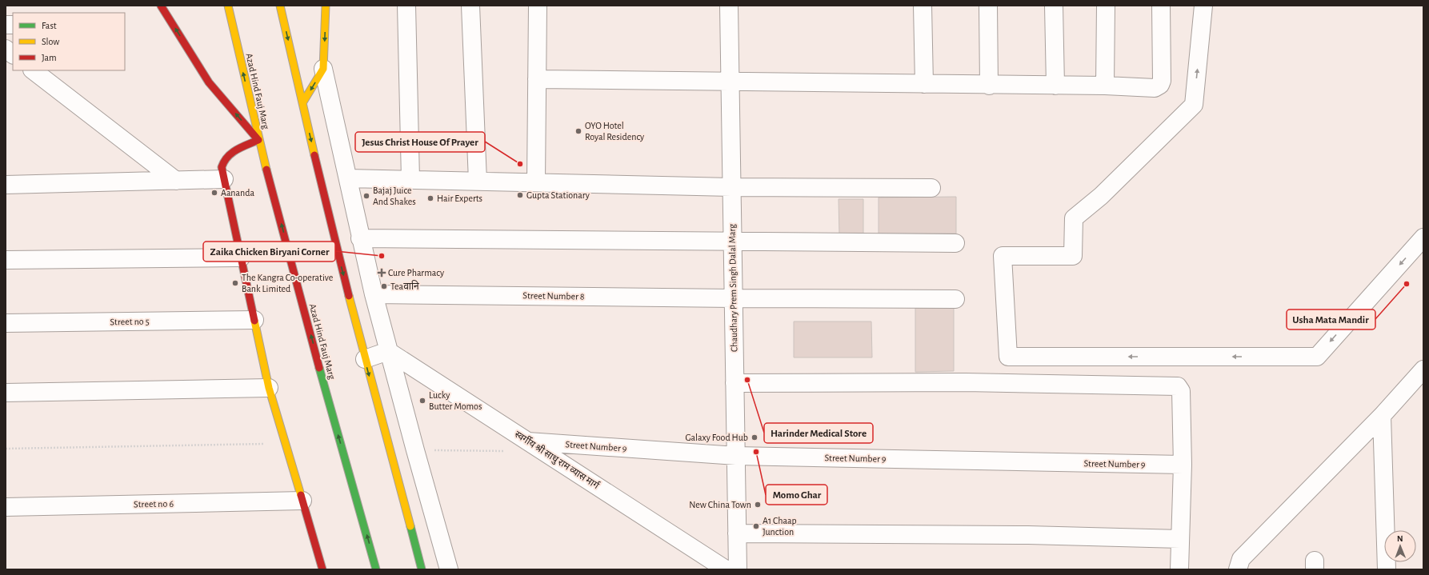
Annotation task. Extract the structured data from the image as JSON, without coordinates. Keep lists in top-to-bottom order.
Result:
{
  "streets": {
    "main road": ["Azad Hind Fauj Marg"],
    "street": [
      "Chaudhary Prem Singh Dalal Marg",
      "Street Number 8",
      "Street no 5",
      "Street Number 9",
      "स्वर्गीय श्री साधु राम व्यास मार्ग",
      "Street no 6"
    ]
  },
  "crossings": [
    ["Chaudhary Prem Singh Dalal Marg", "Street Number 8"],
    ["Chaudhary Prem Singh Dalal Marg", "Street Number 9"],
    ["Street Number 9", "स्वर्गीय श्री साधु राम व्यास मार्ग"]
  ],
  "places": {
    "other": [
      "OYO Hotel Royal Residency",
      "Jesus Christ House Of Prayer",
      "Aananda",
      "Gupta Stationary",
      "Bajaj Juice And Shakes",
      "Hair Experts",
      "Zaika Chicken Biryani Corner",
      "The Kangra Co-operative Bank Limited",
      "Usha Mata Mandir",
      "Teaवानि",
      "Harinder Medical Store",
      "Lucky Butter Momos",
      "Galaxy Food Hub",
      "Momo Ghar",
      "New China Town",
      "A1 Chaap Junction"
    ],
    "health": ["Cure Pharmacy"]
  },
  "legend": ["Fast", "Slow", "Jam"],
  "north": "top"
}
